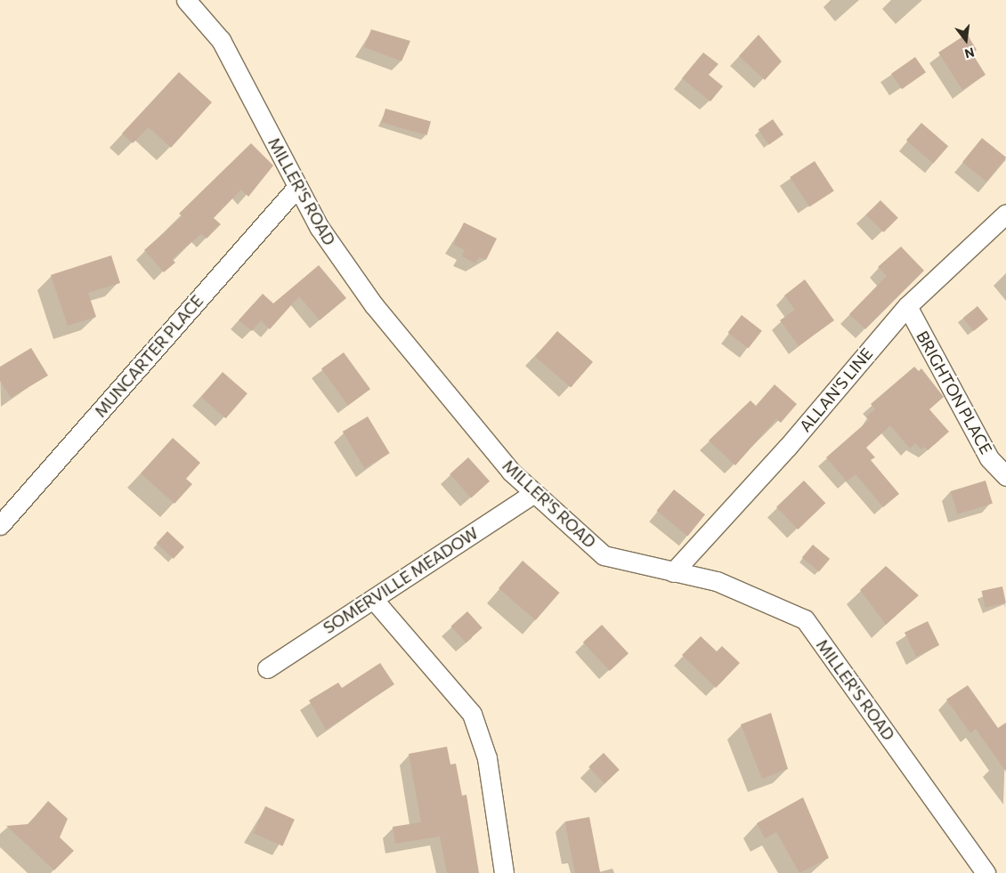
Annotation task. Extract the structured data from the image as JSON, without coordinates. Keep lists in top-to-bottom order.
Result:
{
  "streets": {
    "street": [
      "MILLER'S ROAD",
      "MUNCARTER PLACE",
      "ALLAN'S LINE",
      "BRIGHTON PLACE",
      "SOMERVILLE MEADOW"
    ]
  },
  "crossings": [
    ["MILLER'S ROAD", "MUNCARTER PLACE"],
    ["MILLER'S ROAD", "ALLAN'S LINE"],
    ["MILLER'S ROAD", "SOMERVILLE MEADOW"],
    ["ALLAN'S LINE", "BRIGHTON PLACE"]
  ],
  "north": "bottom"
}
